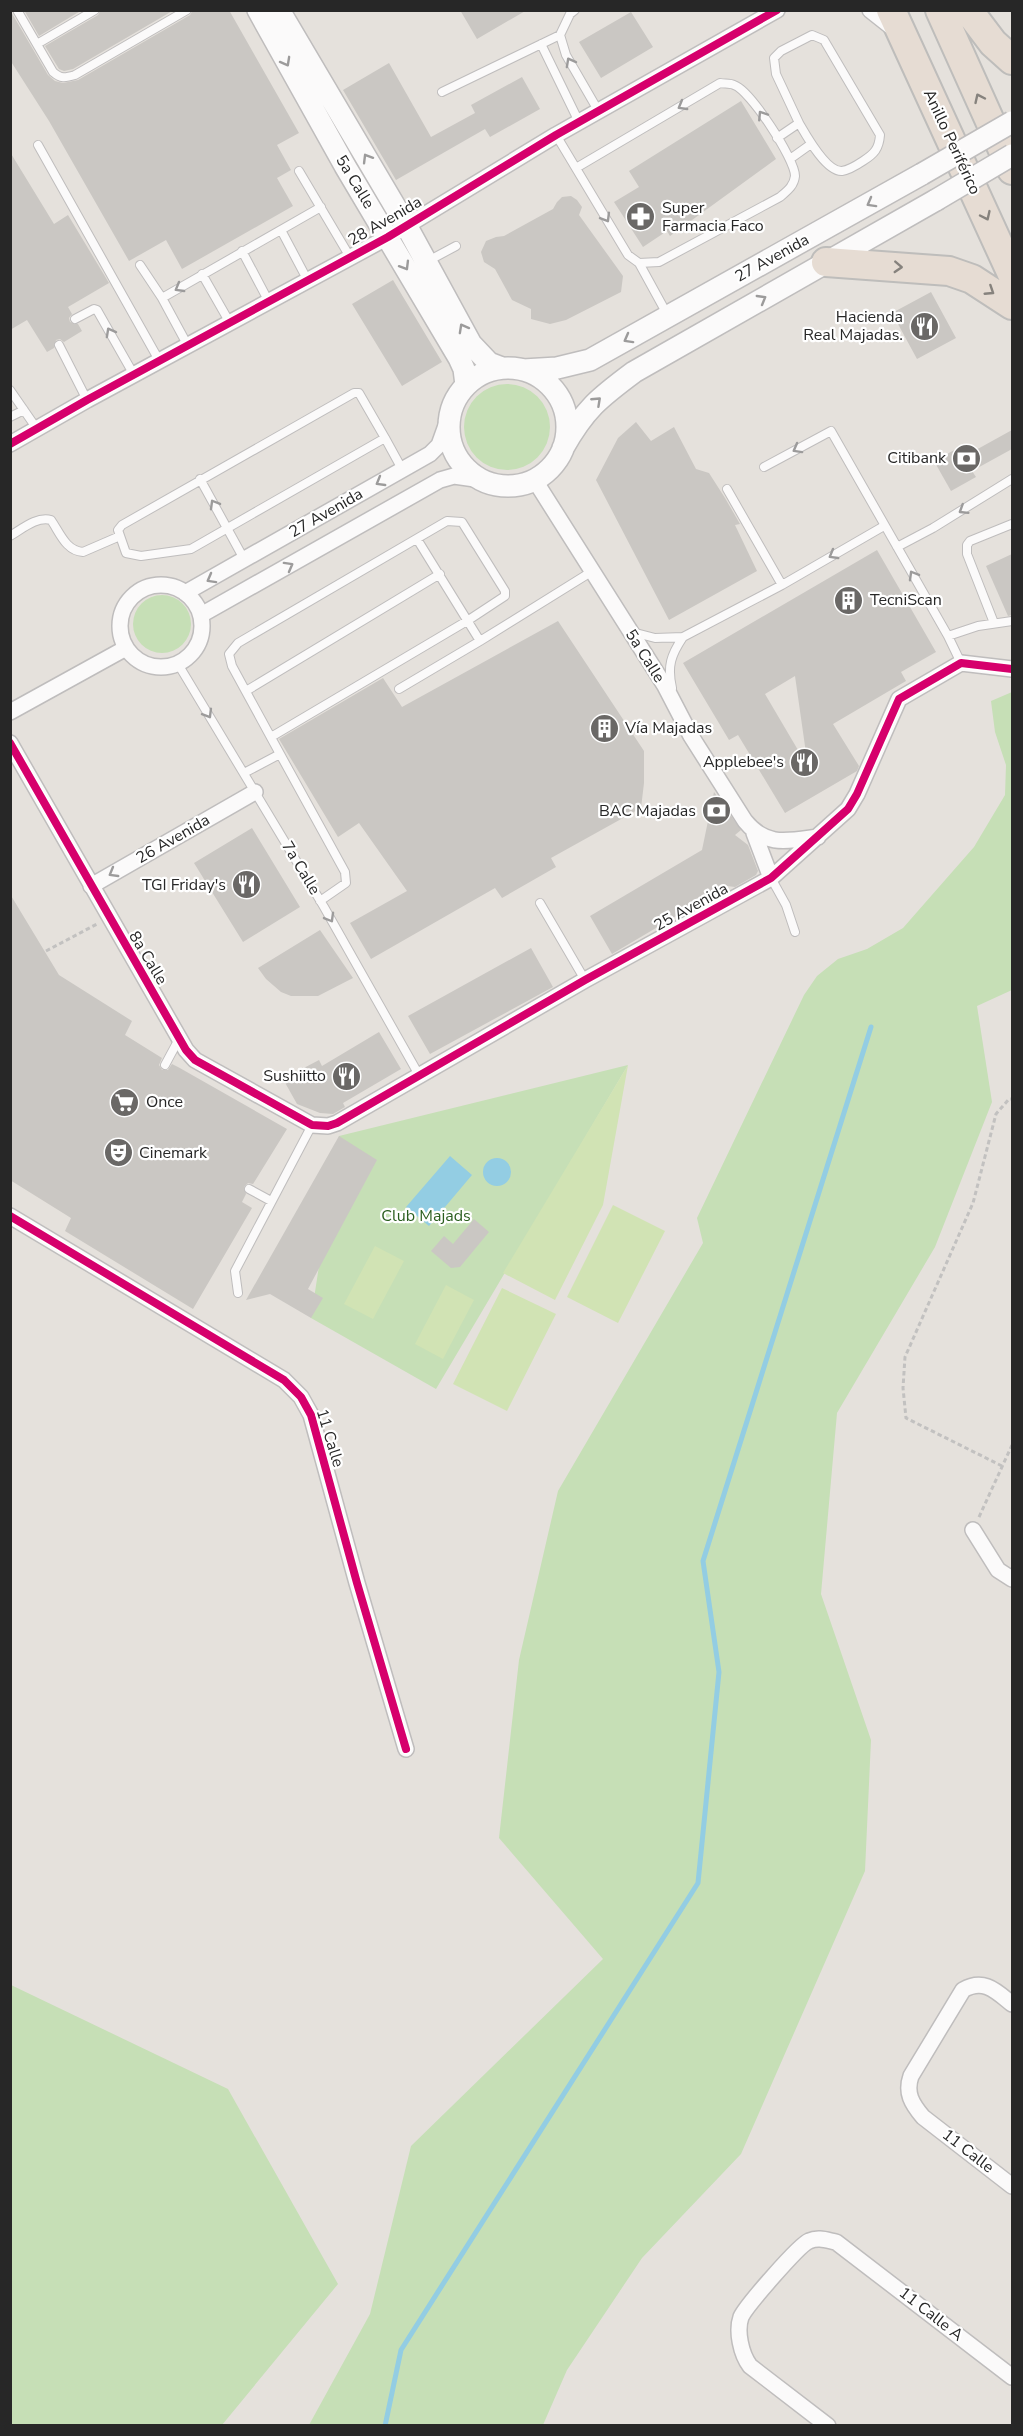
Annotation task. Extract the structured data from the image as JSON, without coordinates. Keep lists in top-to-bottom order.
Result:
{
  "streets": {
    "highway": ["Anillo Periférico"],
    "street": [
      "5a Calle",
      "28 Avenida",
      "27 Avenida",
      "26 Avenida",
      "25 Avenida",
      "8a Calle",
      "11 Calle",
      "11 Calle A"
    ],
    "lane": ["7a Calle"]
  },
  "crossings": [
    ["5a Calle", "28 Avenida"],
    ["5a Calle", "27 Avenida"],
    ["5a Calle", "25 Avenida"],
    ["27 Avenida", "7a Calle"],
    ["26 Avenida", "7a Calle"],
    ["26 Avenida", "8a Calle"],
    ["7a Calle", "25 Avenida"],
    ["25 Avenida", "8a Calle"]
  ],
  "one_way": ["26 Avenida", "7a Calle"],
  "parks": ["Club Majads"],
  "places": {
    "pharmacy": ["Super Farmacia Faco"],
    "restaurant": [
      "Hacienda Real Majadas.",
      "Applebee's",
      "TGI Friday's",
      "Sushiitto"
    ],
    "bank": ["Citibank", "BAC Majadas"],
    "building": ["TecniScan", "Vía Majadas"],
    "supermarket": ["Once"],
    "theatre": ["Cinemark"]
  }
}
